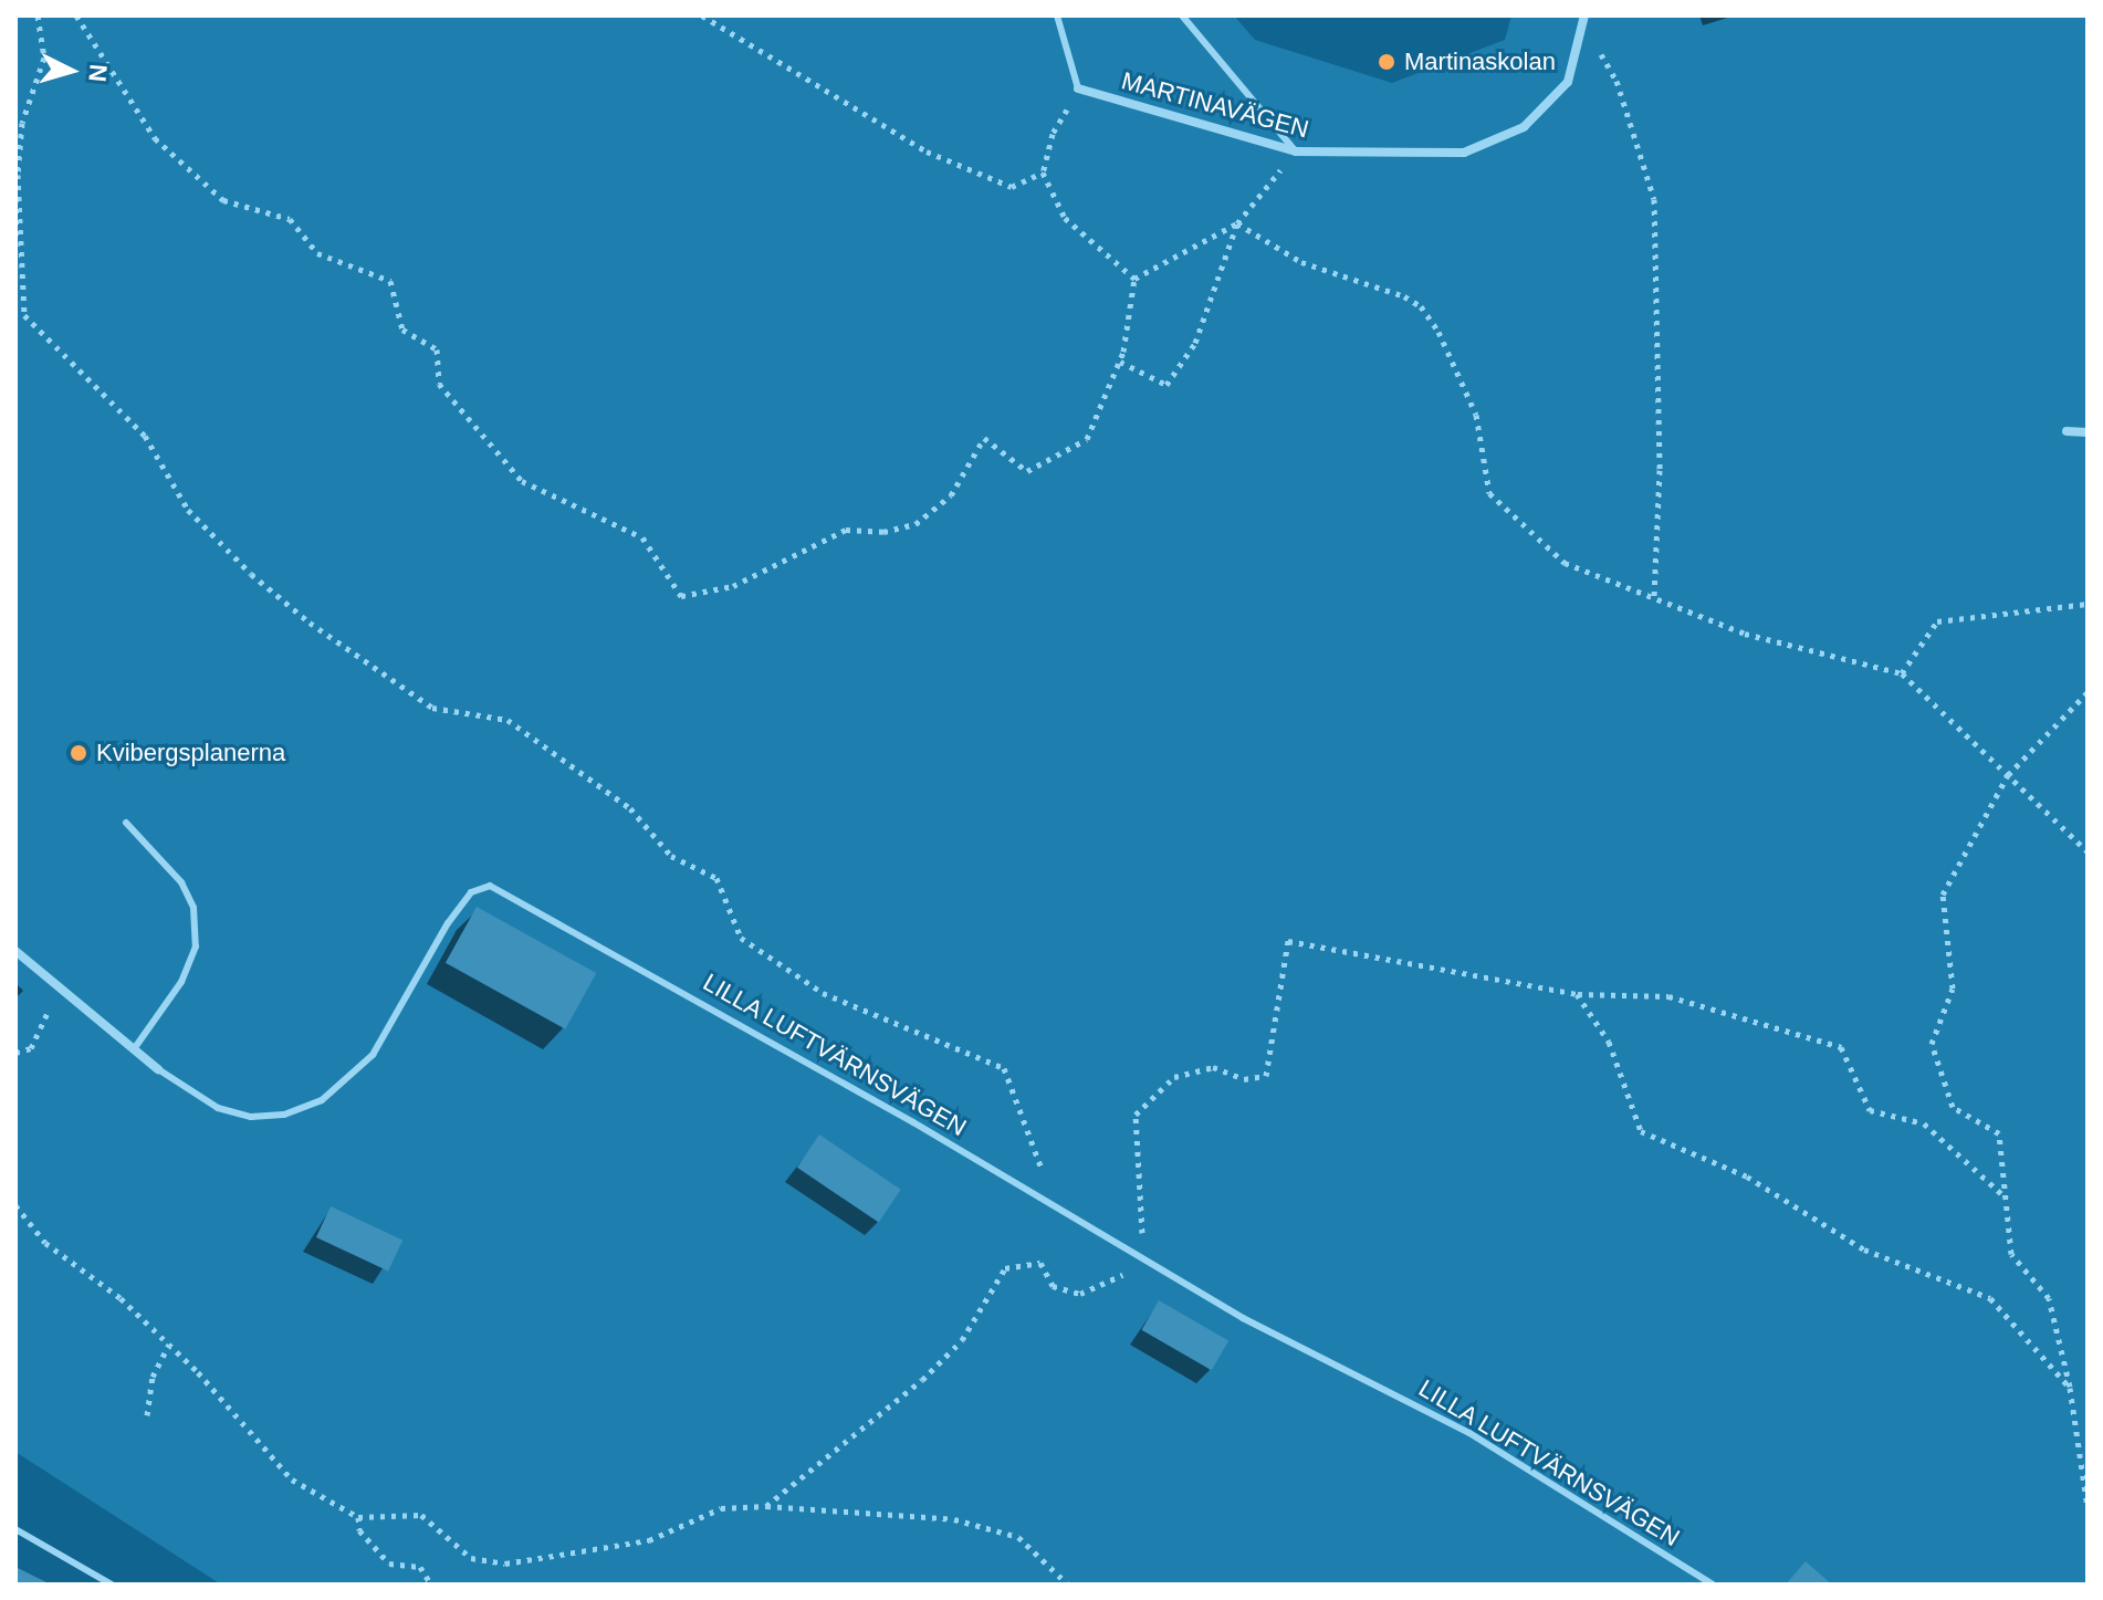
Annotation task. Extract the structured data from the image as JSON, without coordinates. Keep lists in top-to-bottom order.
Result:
{
  "streets": {
    "street": ["MARTINAVÄGEN", "LILLA LUFTVÄRNSVÄGEN"]
  },
  "places": ["Martinaskolan", "Kvibergsplanerna"],
  "north": "right"
}
